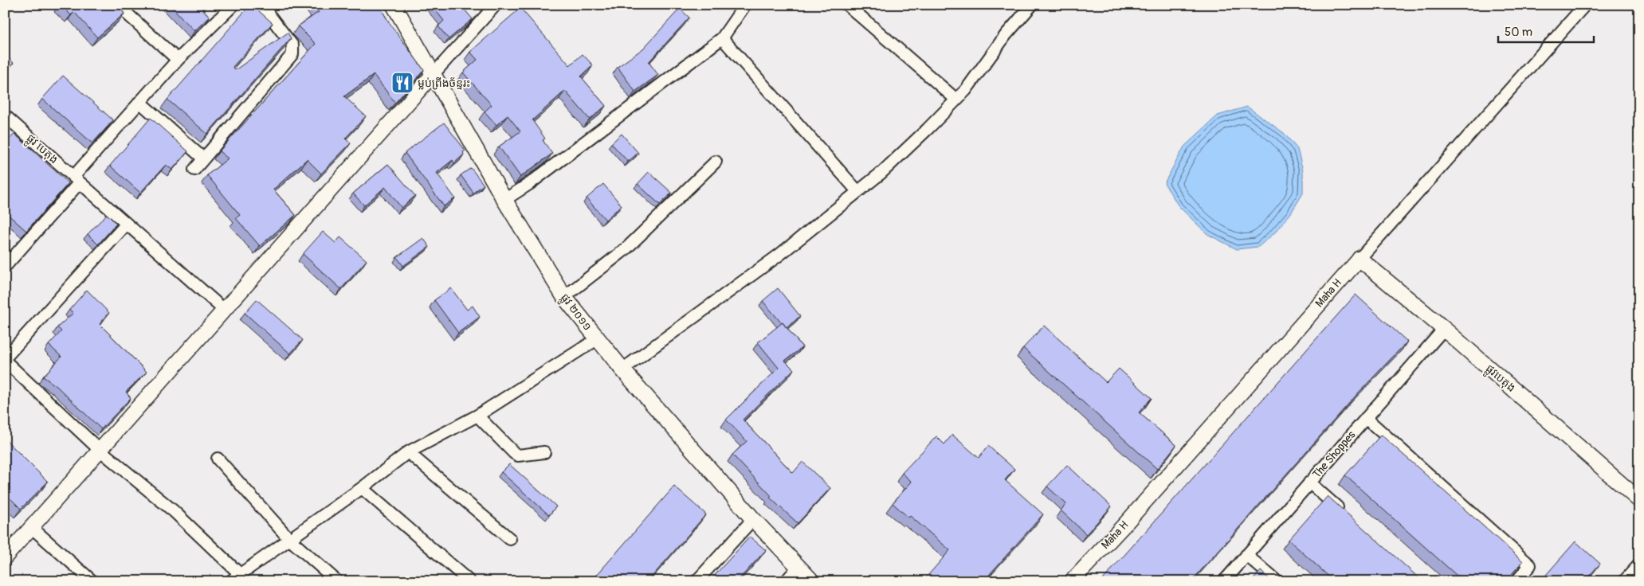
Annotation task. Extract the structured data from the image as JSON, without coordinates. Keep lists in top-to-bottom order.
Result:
{
  "streets": {
    "main road": ["ផ្លូវ ២០១១", "ផ្លូវបេតុង"],
    "street": ["ផ្លូវ បេតុង", "Maha H", "The Shoppes"]
  },
  "crossings": [
    ["Maha H", "ផ្លូវបេតុង"],
    ["ផ្លូវបេតុង", "The Shoppes"]
  ],
  "places": {
    "restaurant": ["ម្លប់ព្រីងច័ន្ទរះ"]
  },
  "scale_bar": "50 m"
}
